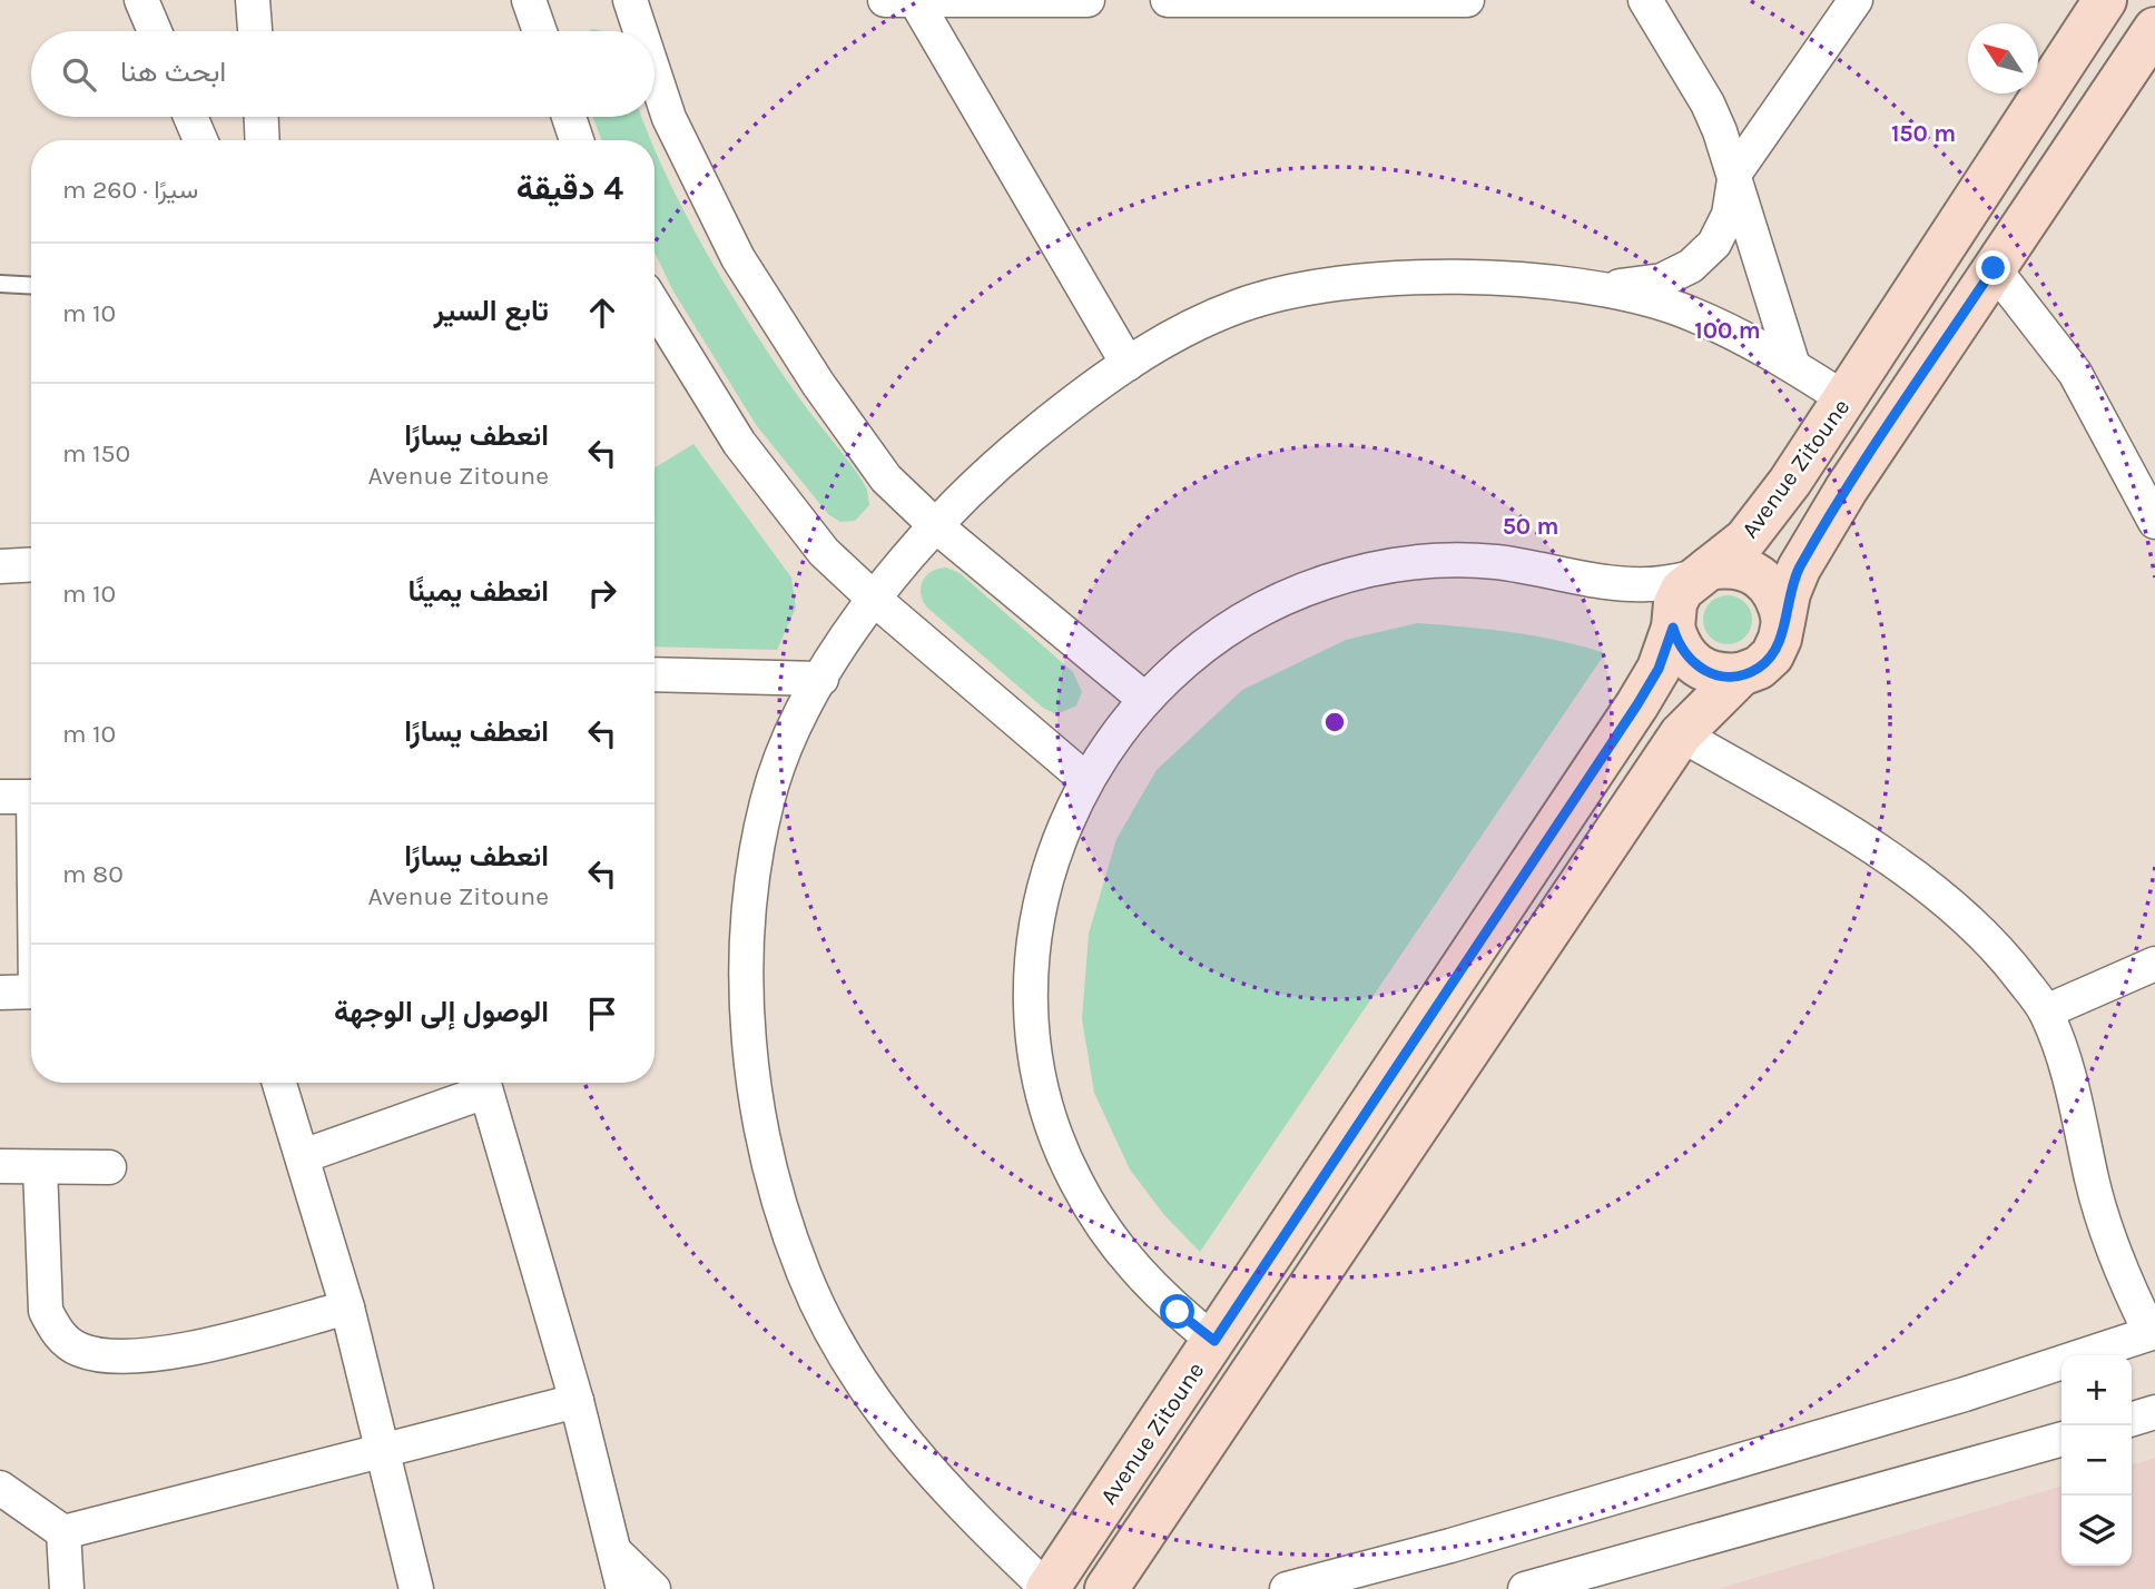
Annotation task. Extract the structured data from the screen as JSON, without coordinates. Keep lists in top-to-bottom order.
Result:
{
  "streets": {
    "main road": ["Avenue Zitoune"]
  },
  "north": "top left",
  "page": {
    "search": "ابحث هنا",
    "heading": ["4 دقيقة", "سيرًا · 260 m"],
    "list": [
      ["تابع السير", "10 m"],
      ["انعطف يسارًا", "Avenue Zitoune", "150 m"],
      ["انعطف يمينًا", "10 m"],
      ["انعطف يسارًا", "10 m"],
      ["انعطف يسارًا", "Avenue Zitoune", "80 m"],
      "الوصول إلى الوجهة"
    ],
    "map_buttons": ["+", "−"]
  },
  "rings": ["150 m", "100 m", "50 m"]
}
